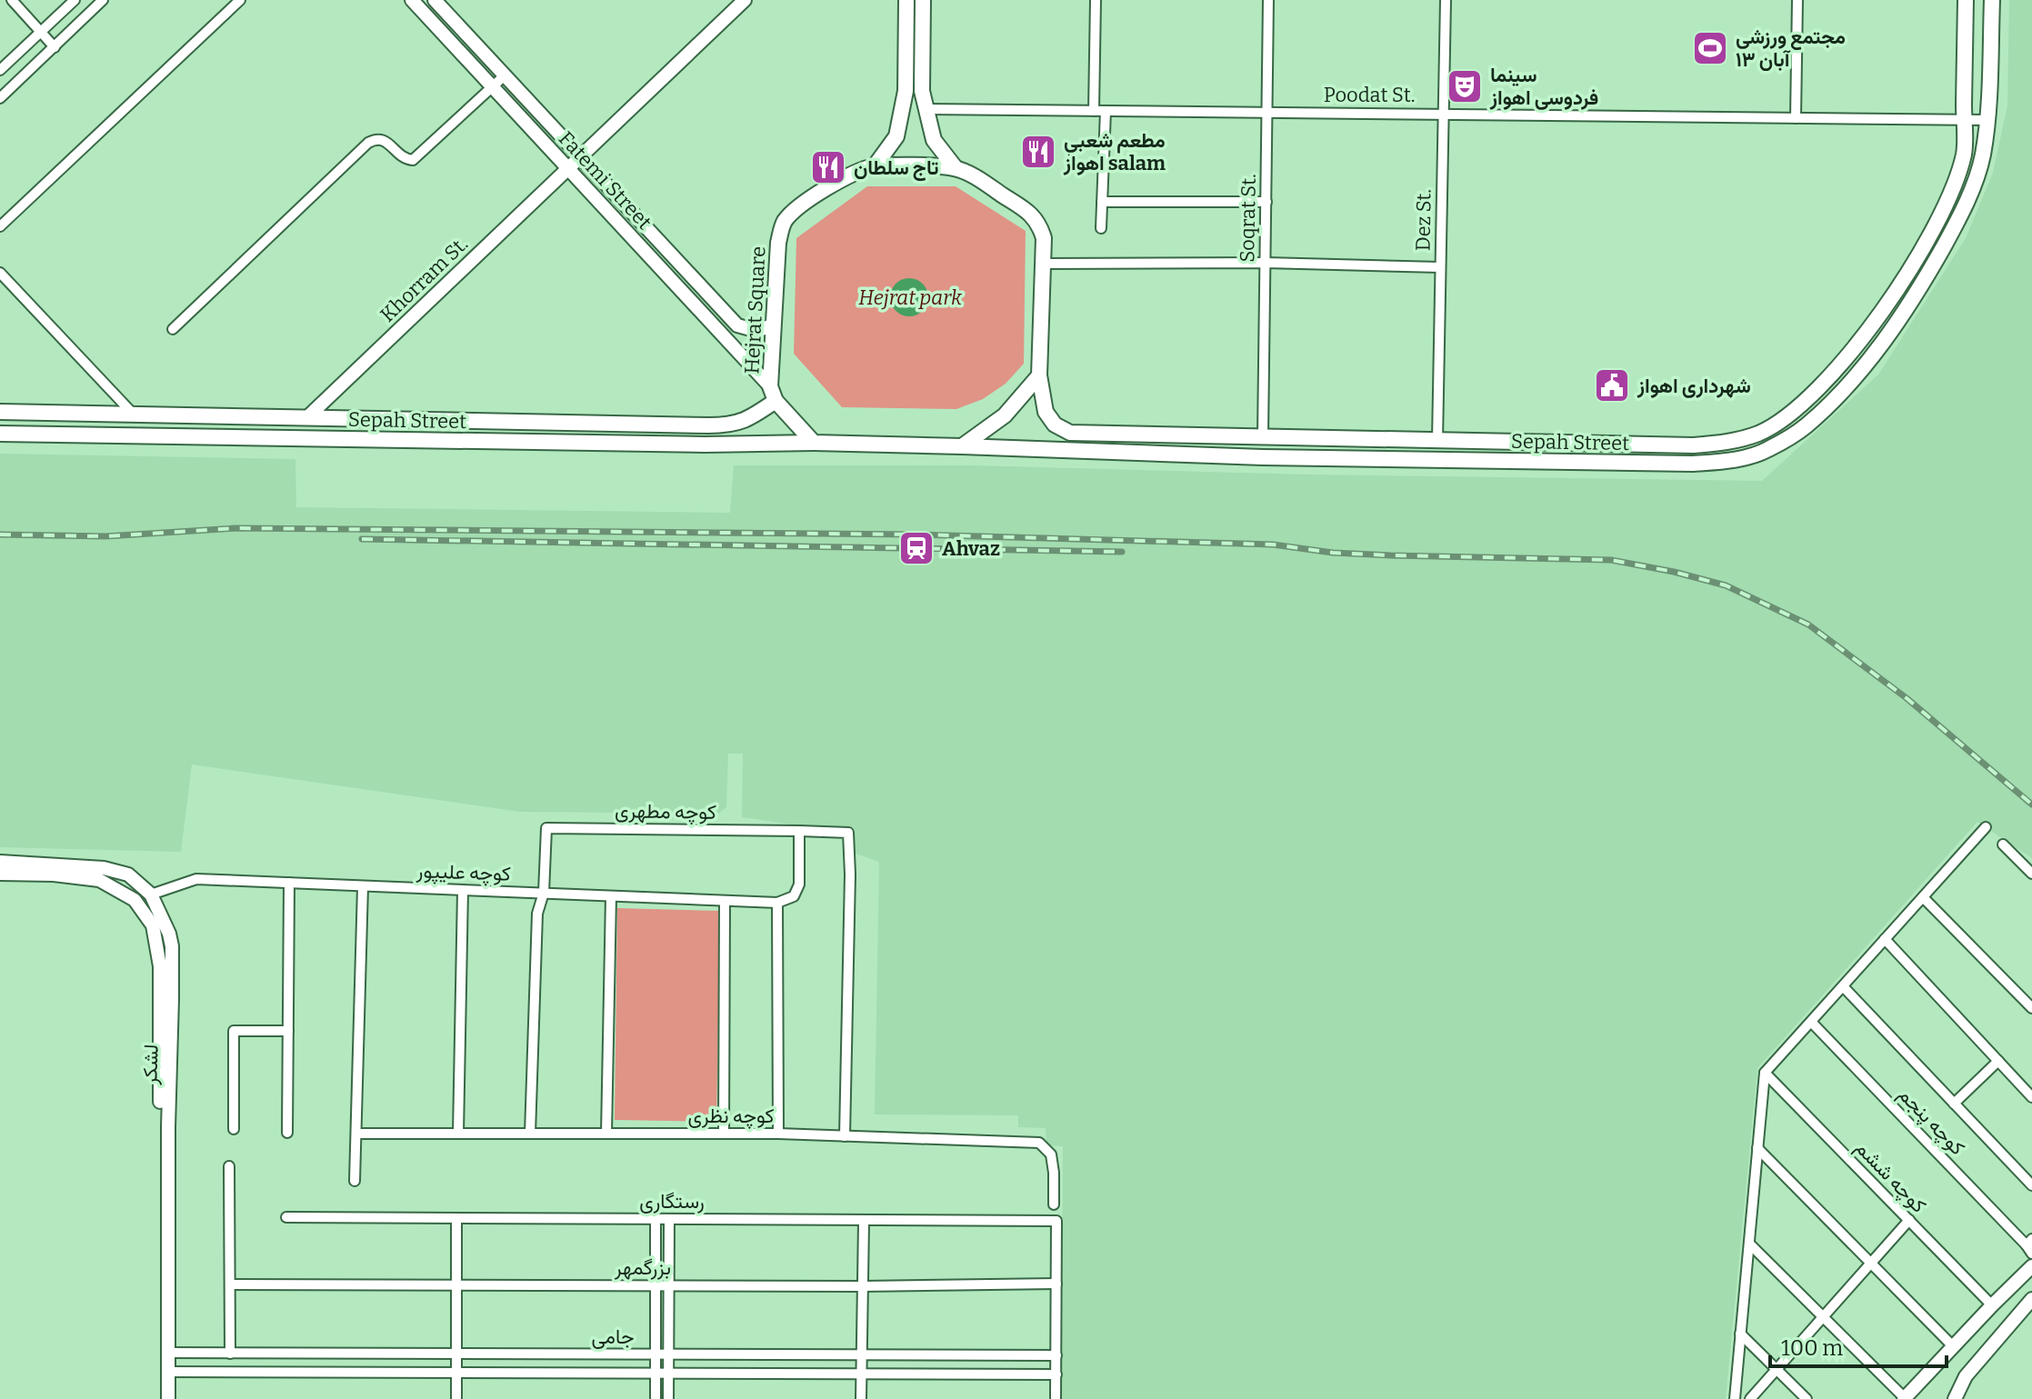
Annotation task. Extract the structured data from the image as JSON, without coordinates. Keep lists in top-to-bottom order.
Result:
{
  "streets": {
    "main road": [
      "Fatemi Street",
      "Khorram St.",
      "Hejrat Square",
      "Sepah Street",
      "لشکر"
    ],
    "street": [
      "Poodat St.",
      "Soqrat St.",
      "Dez St.",
      "کوچه مطهری",
      "کوچه علیپور",
      "کوچه نظری",
      "کوچه پنجم",
      "کوچه ششم",
      "رستگاری",
      "بزرگمهر",
      "جامی"
    ]
  },
  "crossings": [
    ["Poodat St.", "Soqrat St."],
    ["Poodat St.", "Dez St."],
    ["Poodat St.", "Sepah Street"],
    ["Fatemi Street", "Khorram St."],
    ["Fatemi Street", "Hejrat Square"],
    ["Fatemi Street", "Sepah Street"],
    ["Soqrat St.", "Sepah Street"],
    ["Dez St.", "Sepah Street"],
    ["Khorram St.", "Sepah Street"],
    ["Hejrat Square", "Sepah Street"],
    ["کوچه مطهری", "کوچه علیپور"],
    ["کوچه مطهری", "کوچه نظری"],
    ["کوچه علیپور", "لشکر"],
    ["لشکر", "جامی"],
    ["رستگاری", "بزرگمهر"]
  ],
  "parks": ["Hejrat park"],
  "places": {
    "sports": ["مجتمع ورزشی ۱۳ آبان"],
    "theatre": ["سینما فردوسی اهواز"],
    "restaurant": ["مطعم شعبي اهواز salam", "تاج سلطان"],
    "public building": ["شهرداری اهواز"],
    "station": ["Ahvaz"]
  },
  "scale_bar": "100 m"
}
